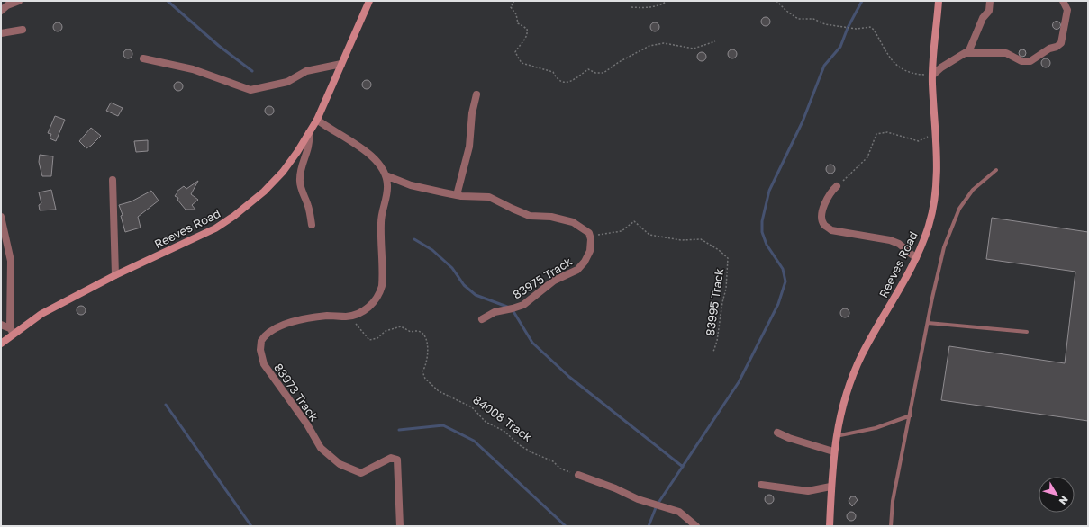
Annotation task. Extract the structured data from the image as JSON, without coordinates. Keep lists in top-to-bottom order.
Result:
{
  "streets": {
    "street": ["Reeves Road", "83975 Track", "83973 Track"],
    "path": ["83995 Track", "84008 Track"]
  },
  "crossings": [
    ["Reeves Road", "83973 Track"],
    ["83975 Track", "83995 Track"],
    ["83973 Track", "84008 Track"]
  ],
  "north": "bottom right"
}
